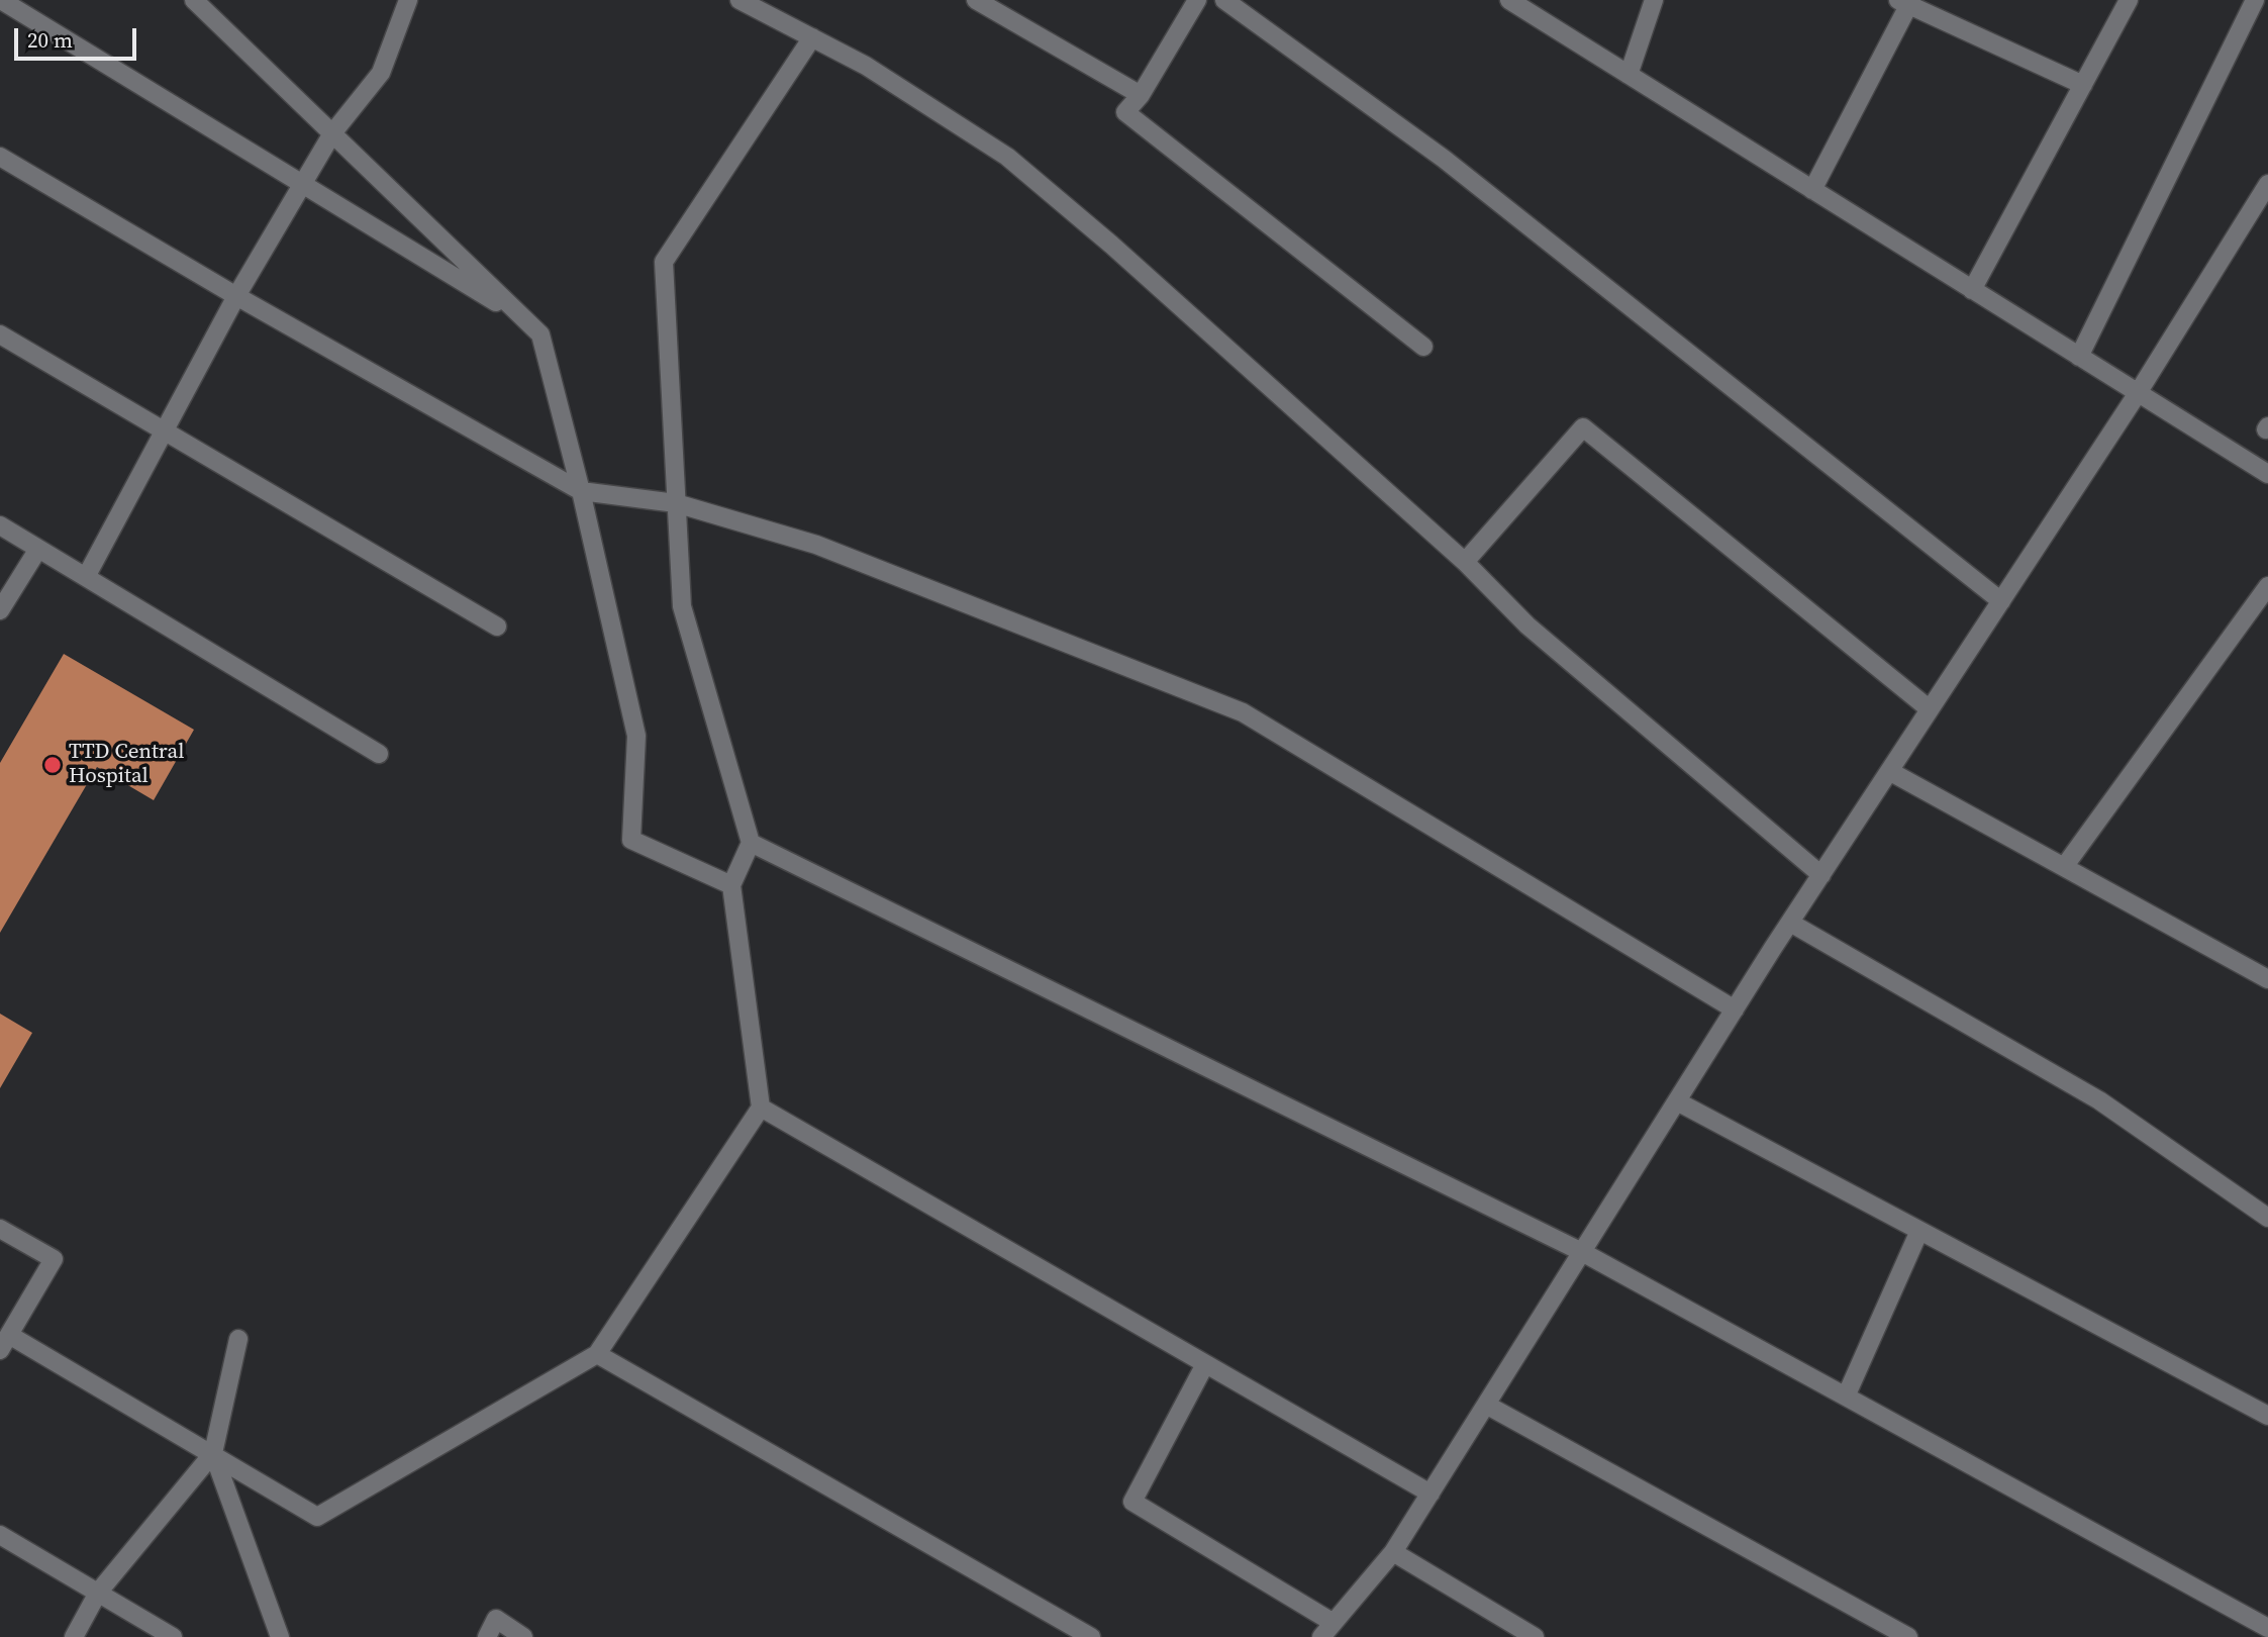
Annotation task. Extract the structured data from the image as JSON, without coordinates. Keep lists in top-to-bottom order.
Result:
{
  "places": ["TTD Central Hospital"],
  "scale_bar": "20 m"
}
